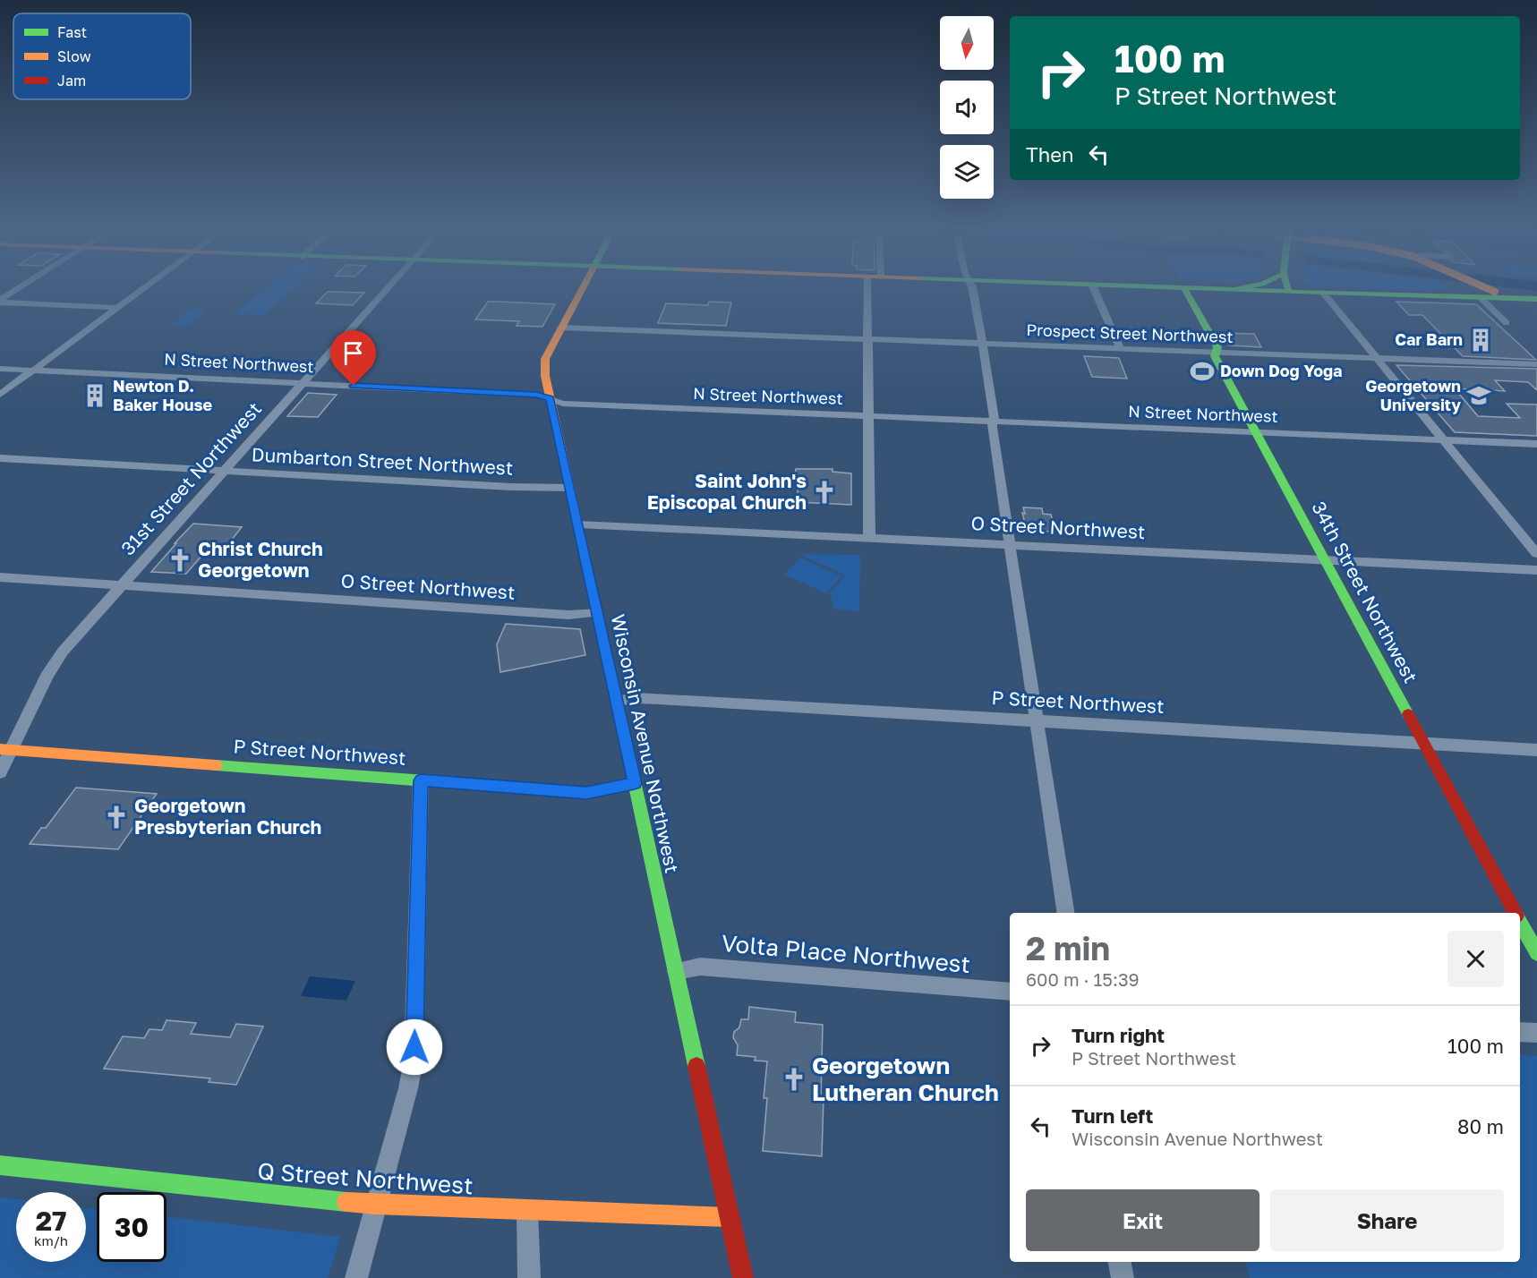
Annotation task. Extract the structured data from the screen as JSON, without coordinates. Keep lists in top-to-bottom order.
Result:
{
  "streets": {
    "main road": [
      "34th Street Northwest",
      "P Street Northwest",
      "Wisconsin Avenue Northwest",
      "Q Street Northwest"
    ],
    "street": [
      "Prospect Street Northwest",
      "N Street Northwest",
      "Dumbarton Street Northwest",
      "31st Street Northwest",
      "O Street Northwest",
      "Volta Place Northwest"
    ]
  },
  "crossings": [
    ["Prospect Street Northwest", "34th Street Northwest"],
    ["Prospect Street Northwest", "Wisconsin Avenue Northwest"],
    ["N Street Northwest", "31st Street Northwest"],
    ["N Street Northwest", "34th Street Northwest"],
    ["N Street Northwest", "Wisconsin Avenue Northwest"],
    ["Dumbarton Street Northwest", "31st Street Northwest"],
    ["Dumbarton Street Northwest", "Wisconsin Avenue Northwest"],
    ["31st Street Northwest", "O Street Northwest"],
    ["31st Street Northwest", "P Street Northwest"],
    ["O Street Northwest", "34th Street Northwest"],
    ["O Street Northwest", "Wisconsin Avenue Northwest"],
    ["34th Street Northwest", "P Street Northwest"],
    ["P Street Northwest", "Wisconsin Avenue Northwest"],
    ["Wisconsin Avenue Northwest", "Volta Place Northwest"],
    ["Wisconsin Avenue Northwest", "Q Street Northwest"]
  ],
  "places": {
    "building": ["Car Barn", "Newton D. Baker House"],
    "sports": ["Down Dog Yoga"],
    "school or university": ["Georgetown University"],
    "church": [
      "Saint John's Episcopal Church",
      "Christ Church Georgetown",
      "Georgetown Presbyterian Church",
      "Georgetown Lutheran Church"
    ]
  },
  "legend": ["Fast", "Slow", "Jam"],
  "north": "bottom",
  "page": {
    "turn": ["100 m", "P Street Northwest"],
    "then": "Then",
    "heading": ["2 min", "600 m · 15:39"],
    "list": [
      {
        "name": "Turn right",
        "note": "P Street Northwest",
        "value": "100 m"
      },
      {
        "name": "Turn left",
        "note": "Wisconsin Avenue Northwest",
        "value": "80 m"
      }
    ],
    "buttons": ["Exit", "Share"],
    "speed": "27 km/h",
    "limit": "30"
  }
}
